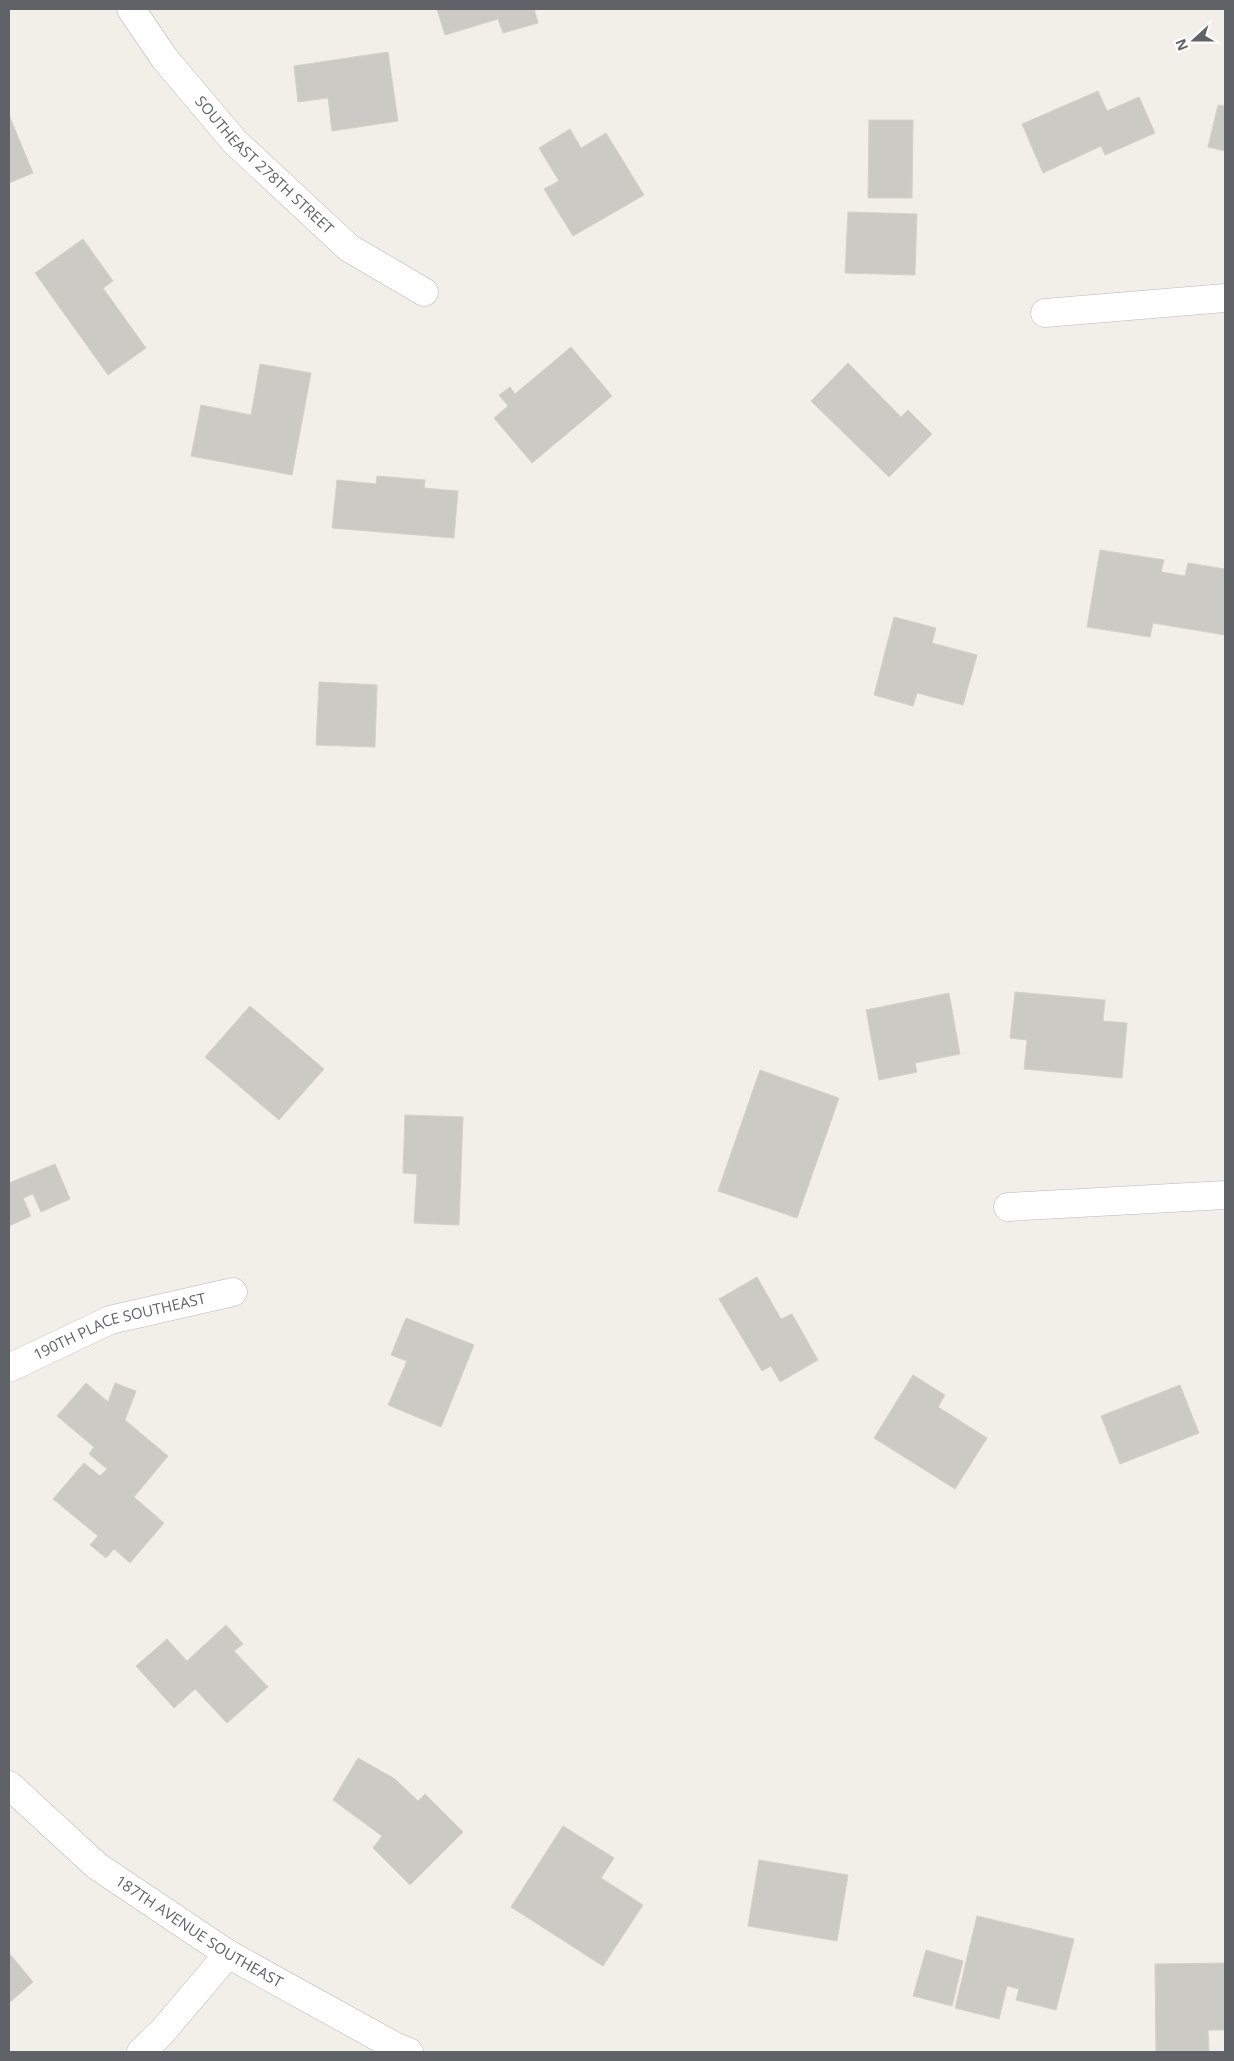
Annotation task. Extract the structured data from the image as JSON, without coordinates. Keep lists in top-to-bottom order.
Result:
{
  "streets": {
    "street": ["SOUTHEAST 278TH STREET", "190TH PLACE SOUTHEAST", "187TH AVENUE SOUTHEAST"]
  },
  "north": "left"
}
